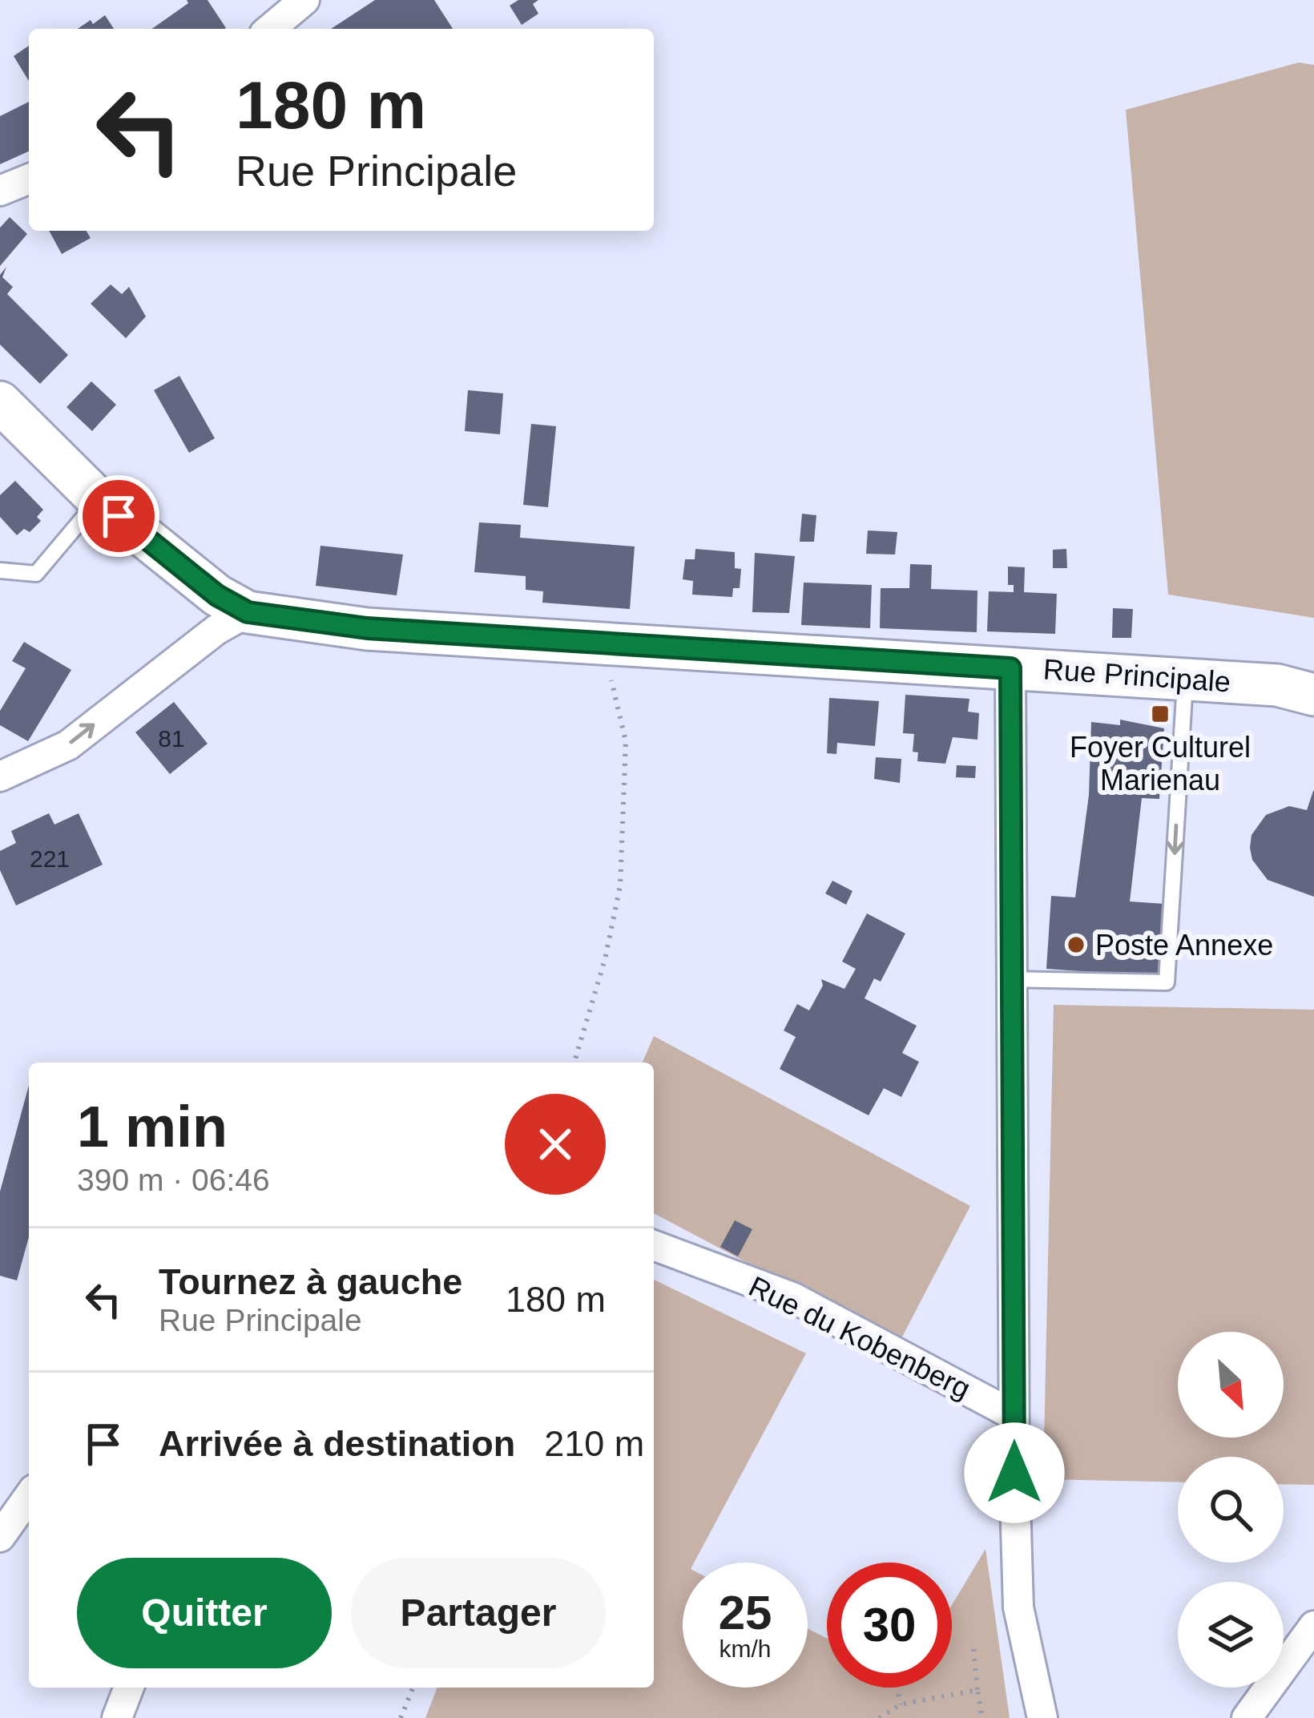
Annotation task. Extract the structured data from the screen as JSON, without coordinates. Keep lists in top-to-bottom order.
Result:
{
  "streets": {
    "main road": ["Rue Principale"],
    "street": ["Rue du Kobenberg"]
  },
  "places": {
    "transit": ["Foyer Culturel Marienau"],
    "other": ["Poste Annexe"]
  },
  "house_numbers": ["81", "221"],
  "north": "bottom right",
  "page": {
    "turn": ["180 m", "Rue Principale"],
    "heading": ["1 min", "390 m · 06:46"],
    "list": [
      {
        "name": "Tournez à gauche",
        "note": "Rue Principale",
        "value": "180 m"
      },
      {
        "name": "Arrivée à destination",
        "value": "210 m"
      }
    ],
    "buttons": ["Quitter", "Partager"],
    "speed": "25 km/h",
    "limit": "30"
  }
}
